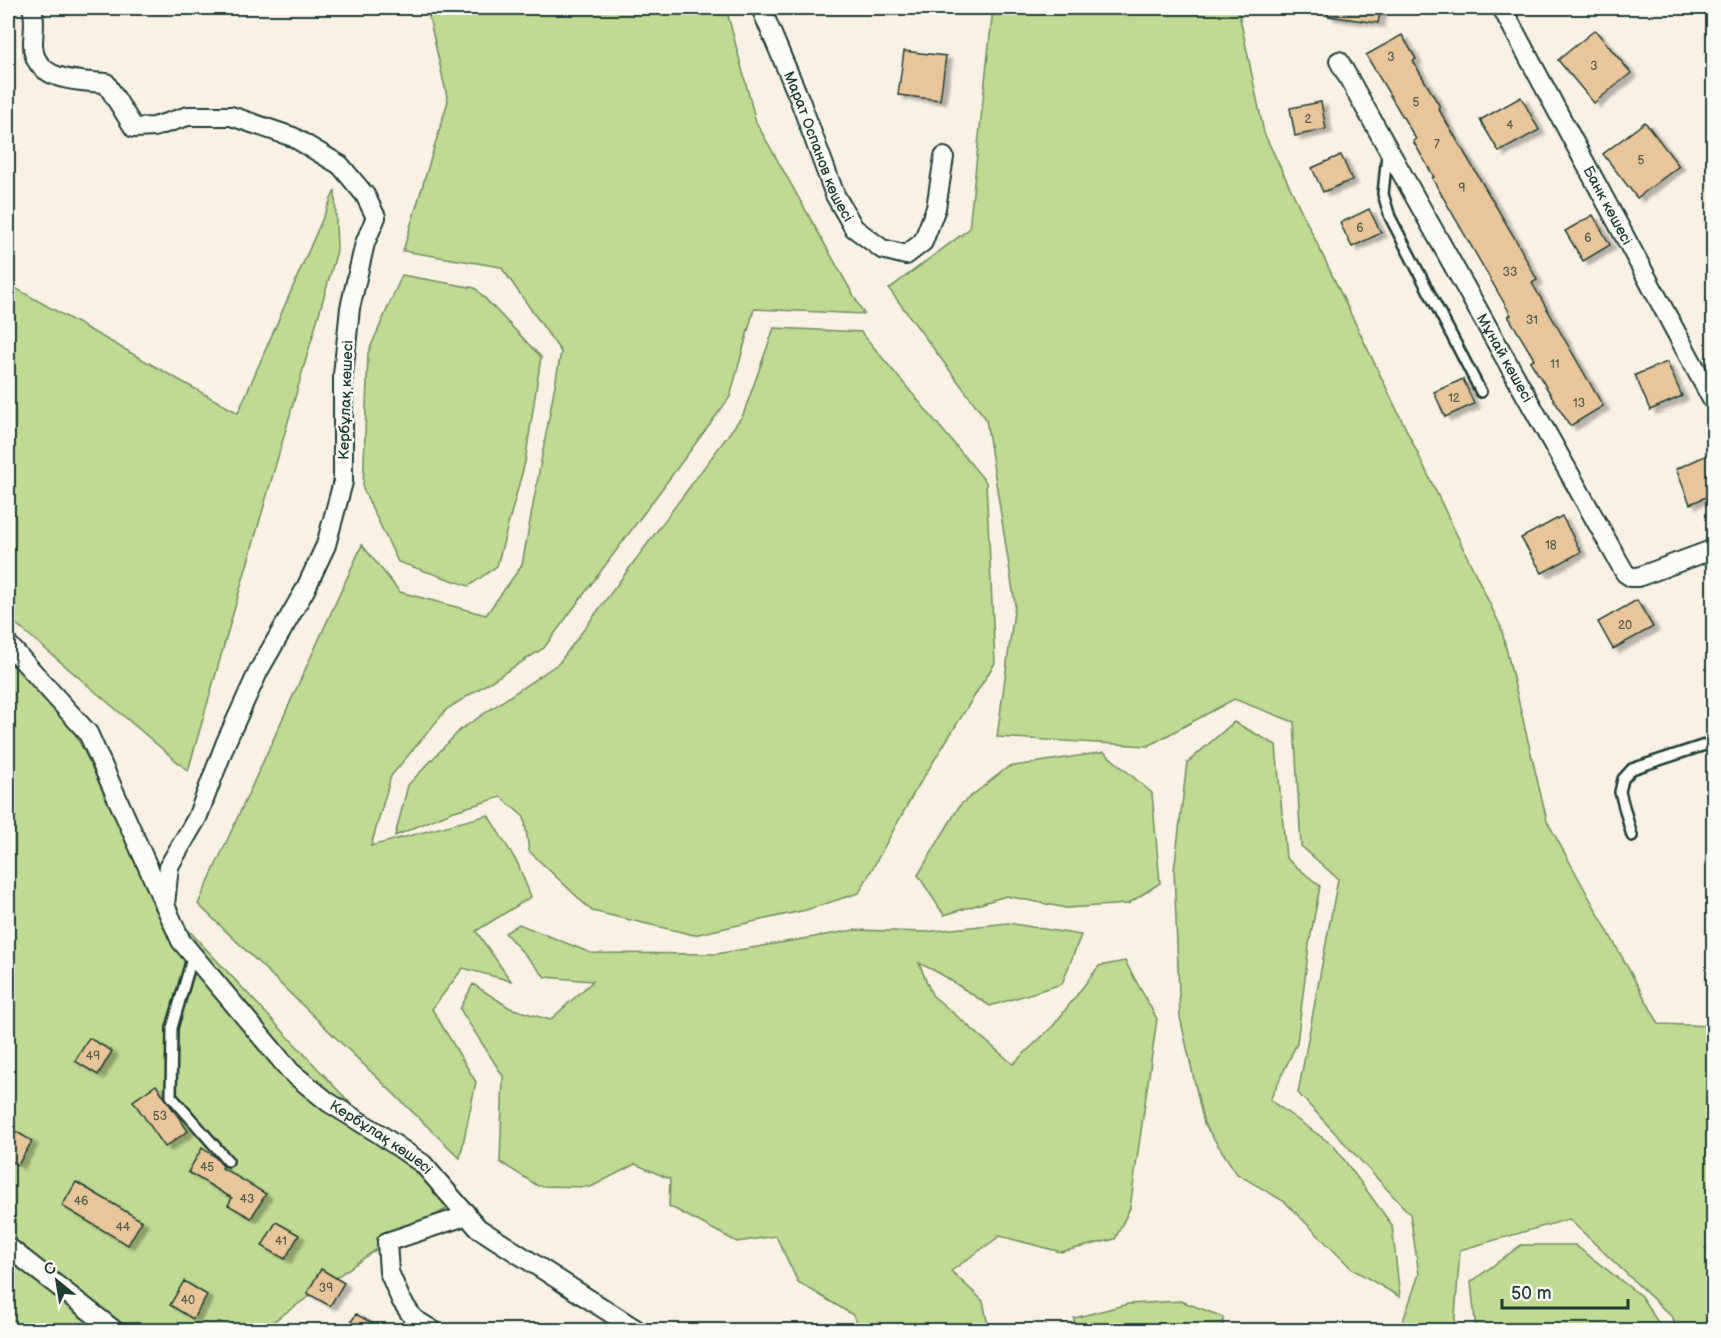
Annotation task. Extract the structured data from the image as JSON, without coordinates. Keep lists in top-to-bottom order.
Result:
{
  "streets": {
    "street": [
      "Марат Оспанов көшесі",
      "Банк көшесі",
      "Мұнай көшесі",
      "Кербұлақ көшесі"
    ]
  },
  "house_numbers": [
    "3",
    "3",
    "5",
    "2",
    "4",
    "7",
    "5",
    "9",
    "6",
    "6",
    "33",
    "31",
    "11",
    "12",
    "13",
    "18",
    "20",
    "49",
    "53",
    "45",
    "43",
    "46",
    "44",
    "41",
    "39",
    "40"
  ],
  "scale_bar": "50 m",
  "north": "top left"
}
